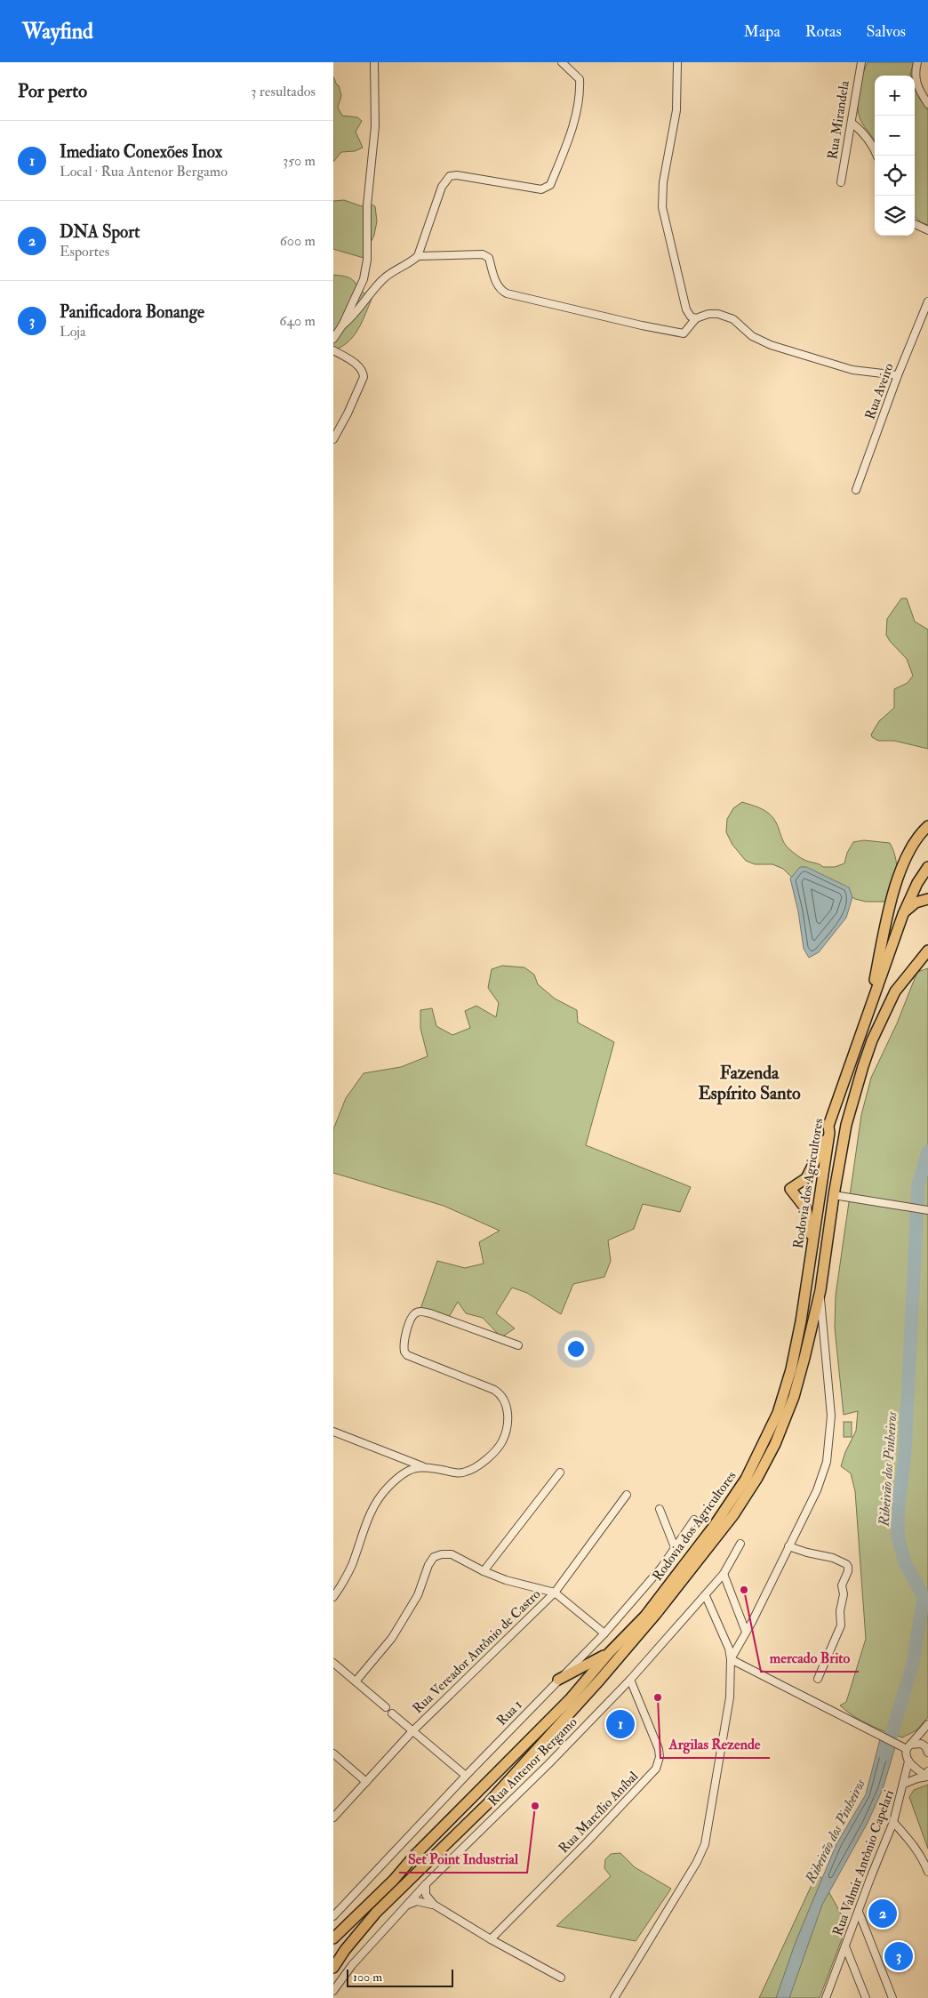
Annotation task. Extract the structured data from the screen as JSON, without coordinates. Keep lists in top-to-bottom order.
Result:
{
  "streets": {
    "main road": ["Rodovia dos Agricultores"],
    "street": [
      "Rua Mirandela",
      "Rua Aveiro",
      "Rua Vereador Antônio de Castro",
      "Rua 1",
      "Rua Antenor Bergamo",
      "Rua Marcílio Aníbal",
      "Rua Valmir Antônio Capelari"
    ]
  },
  "crossings": [
    ["Rua Antenor Bergamo", "Rua Marcílio Aníbal"]
  ],
  "districts": ["Fazenda Espírito Santo"],
  "water": ["Ribeirão dos Pinheiros"],
  "places": ["mercado Brito", "Argilas Rezende", "Set Point Industrial"],
  "scale_bar": "100 m",
  "page": {
    "header": "Wayfind",
    "nav": ["Mapa", "Rotas", "Salvos"],
    "heading": ["Por perto", "3 resultados"],
    "map_buttons": ["+", "−"],
    "list": [
      {
        "mark": "1",
        "name": "Imediato Conexões Inox",
        "note": "Local · Rua Antenor Bergamo",
        "value": "350 m"
      },
      {
        "mark": "2",
        "name": "DNA Sport",
        "note": "Esportes",
        "value": "600 m"
      },
      {
        "mark": "3",
        "name": "Panificadora Bonange",
        "note": "Loja",
        "value": "640 m"
      }
    ],
    "pins": ["1", "2", "3"],
    "scale": "100 m"
  }
}
